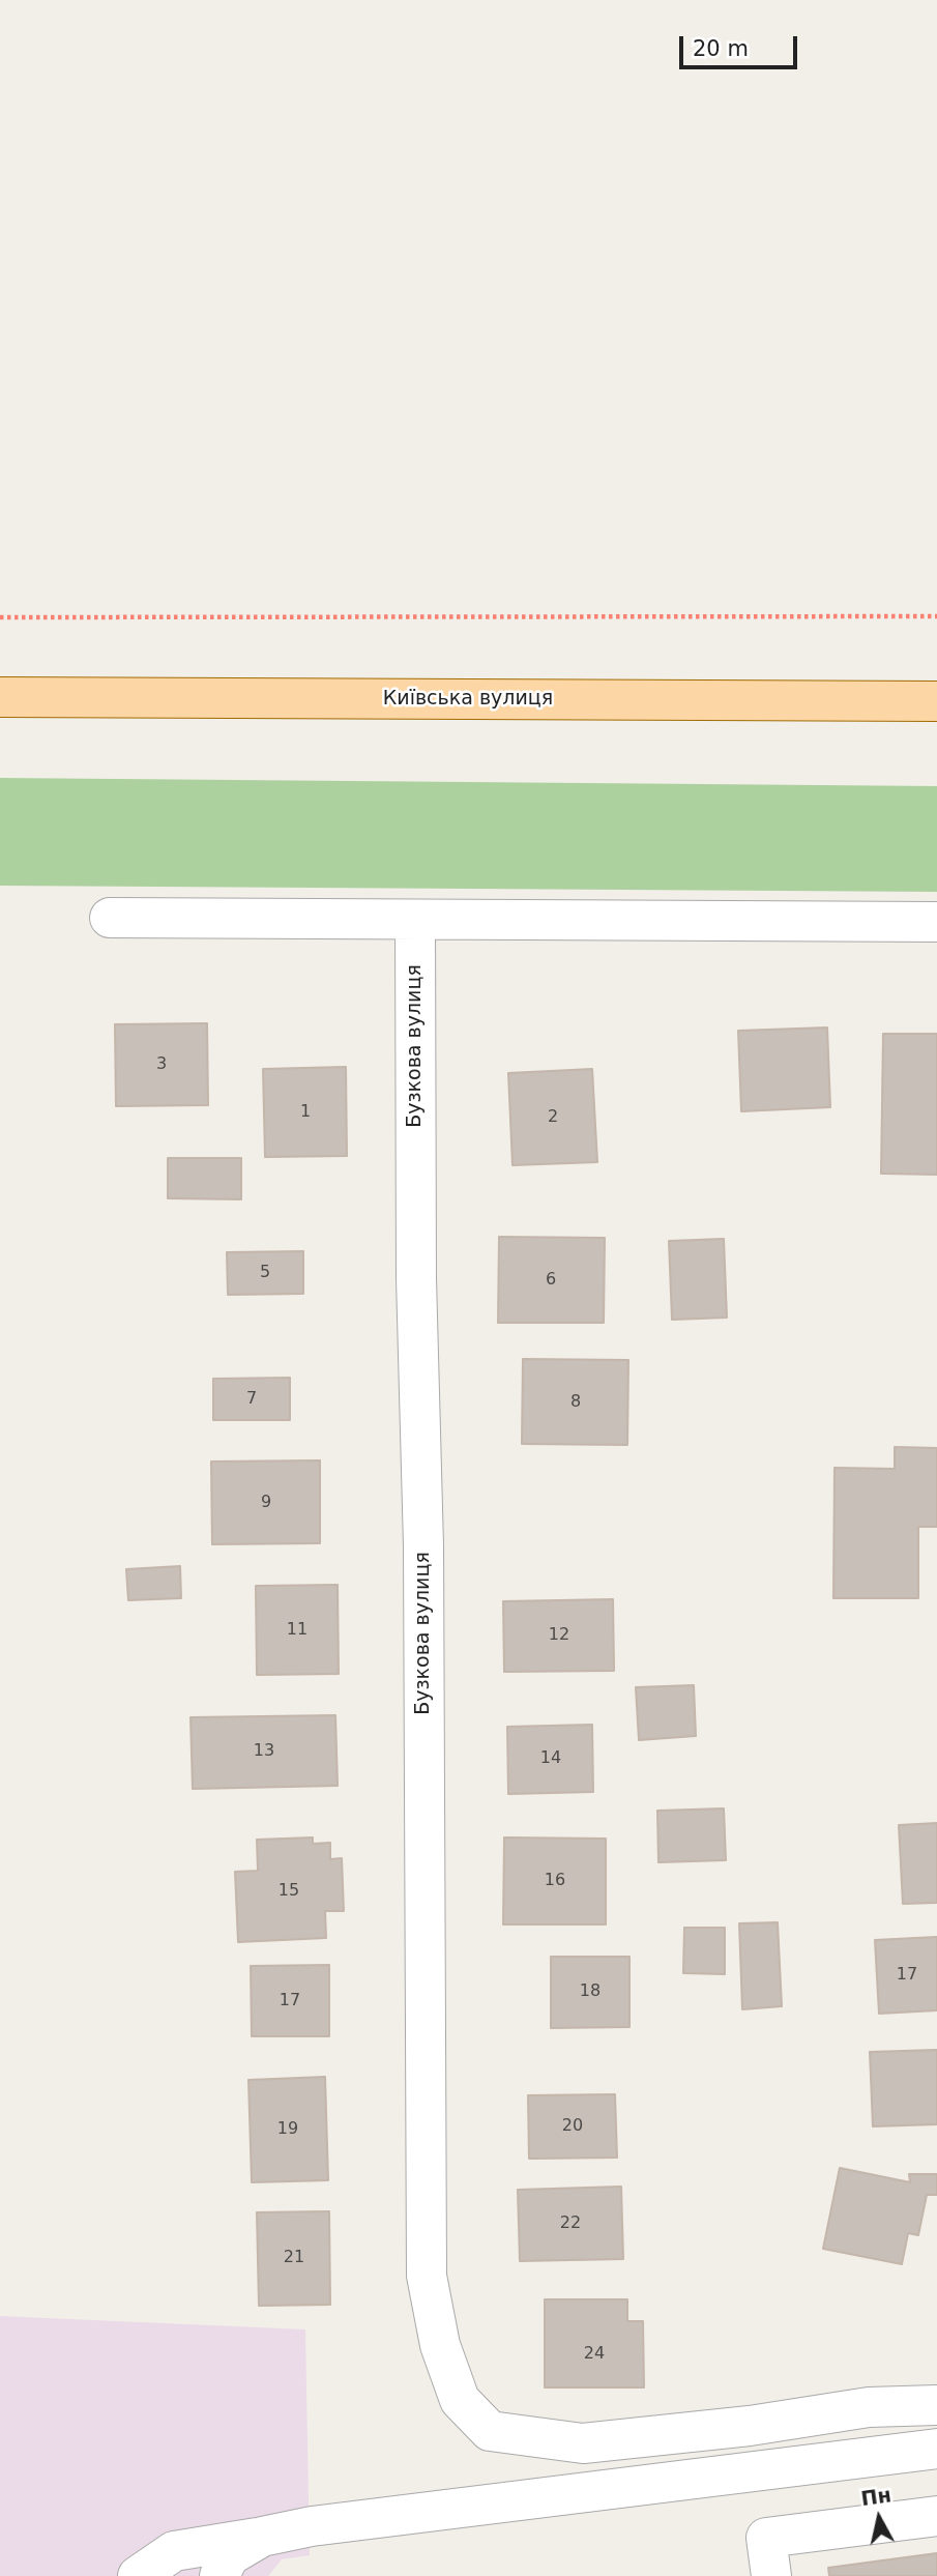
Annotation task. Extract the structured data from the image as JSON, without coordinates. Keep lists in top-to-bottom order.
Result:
{
  "streets": {
    "main road": ["Київська вулиця"],
    "street": ["Бузкова вулиця"]
  },
  "house_numbers": [
    "3",
    "1",
    "2",
    "5",
    "6",
    "7",
    "8",
    "9",
    "11",
    "12",
    "13",
    "14",
    "16",
    "15",
    "17",
    "18",
    "17",
    "20",
    "19",
    "22",
    "21",
    "24"
  ],
  "scale_bar": "20 m",
  "north": "top"
}
